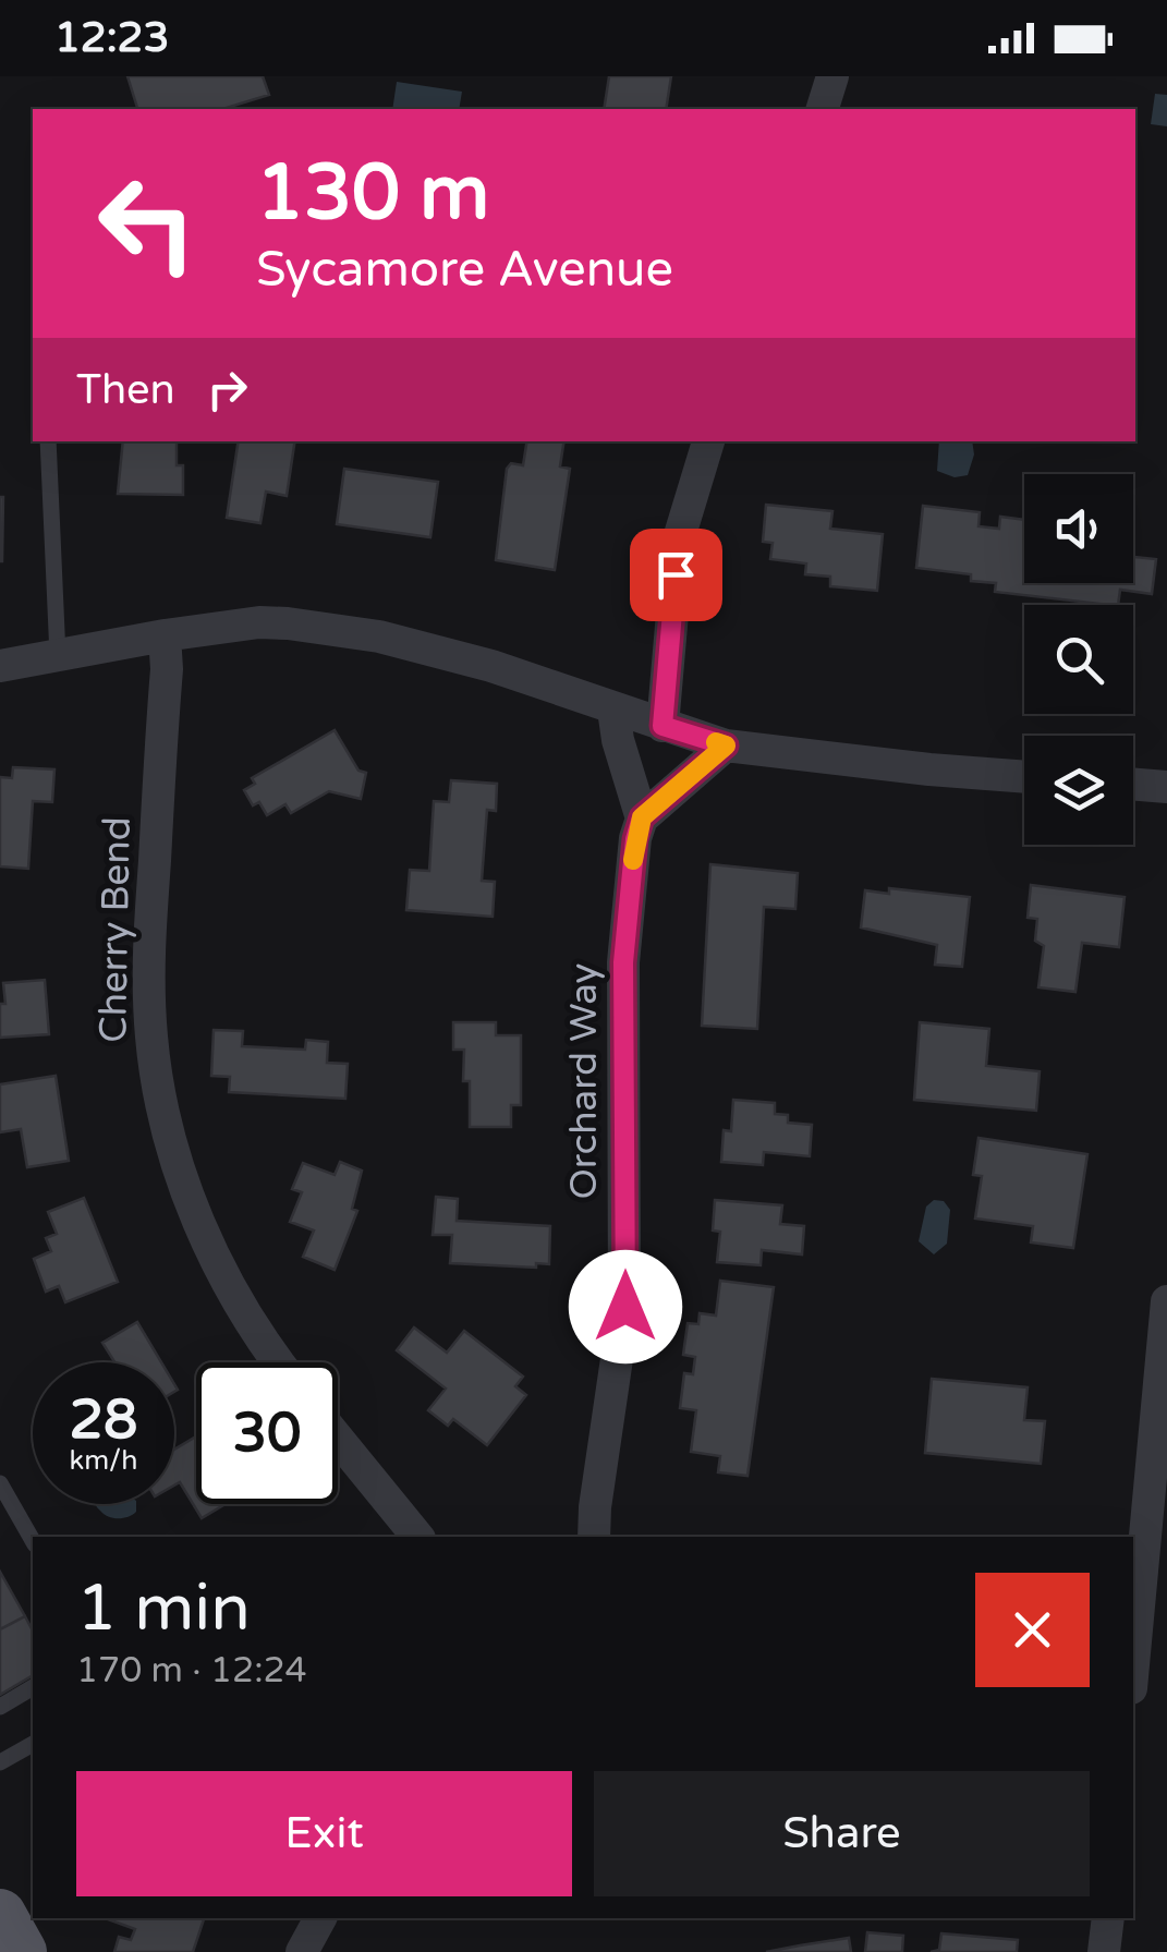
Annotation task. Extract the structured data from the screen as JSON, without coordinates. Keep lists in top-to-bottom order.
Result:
{
  "streets": {
    "street": ["Cherry Bend", "Orchard Way"]
  },
  "page": {
    "status": "12:23",
    "turn": ["130 m", "Sycamore Avenue"],
    "then": "Then",
    "speed": "28 km/h",
    "limit": "30",
    "heading": ["1 min", "170 m · 12:24"],
    "buttons": ["Exit", "Share"]
  }
}
